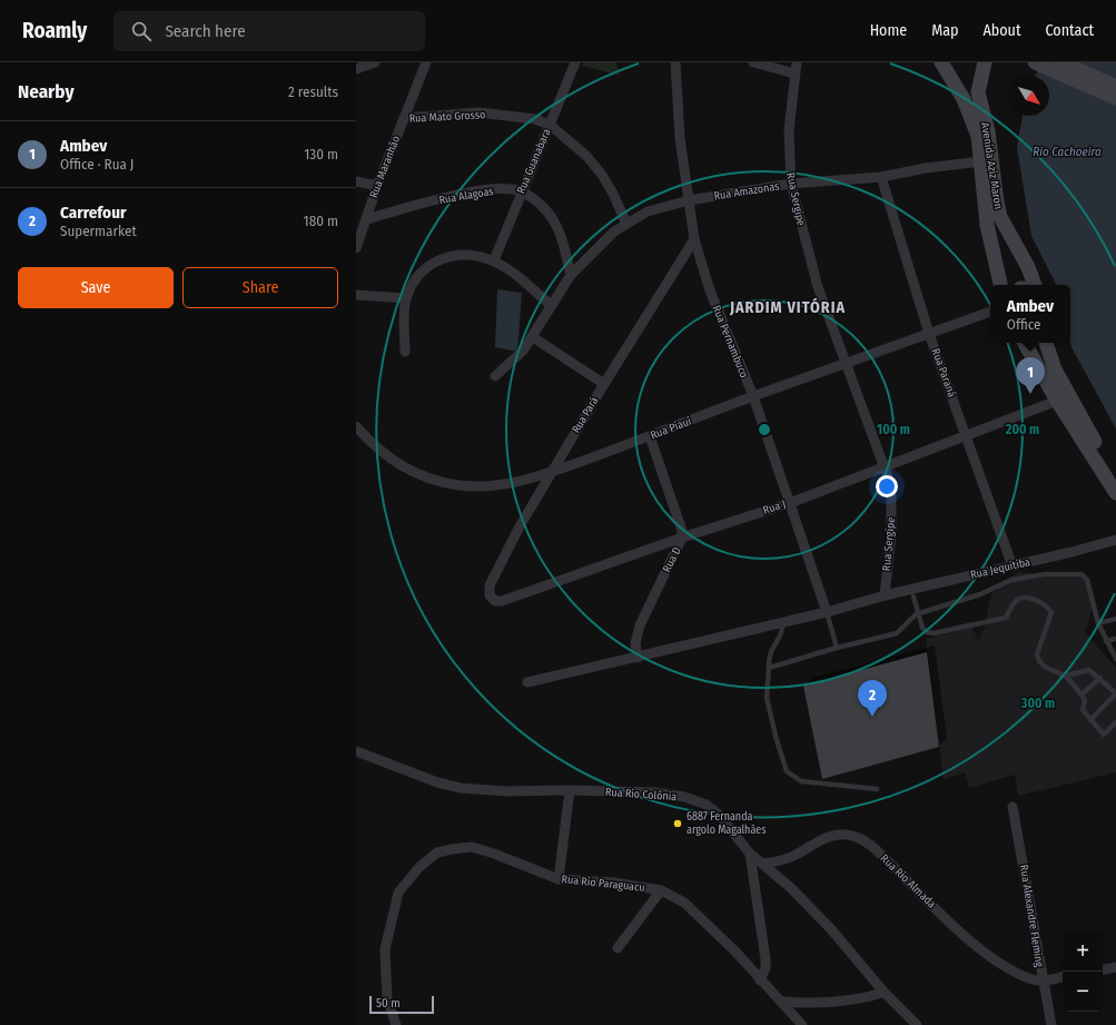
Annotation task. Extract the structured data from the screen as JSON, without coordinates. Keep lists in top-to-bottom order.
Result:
{
  "streets": {
    "main road": ["Avenida Aziz Maron"],
    "street": [
      "Rua Mato Grosso",
      "Rua Guanabara",
      "Rua Maranhão",
      "Rua Amazonas",
      "Rua Alagoas",
      "Rua Sergipe",
      "Rua Pernambuco",
      "Rua Paraná",
      "Rua Pará",
      "Rua Piauí",
      "Rua J",
      "Rua D",
      "Rua Jequitiba",
      "Rua Rio Colônia",
      "Rua Rio Almada",
      "Rua Rio Paraguacu",
      "Rua Alexandre Fleming"
    ]
  },
  "crossings": [
    ["Rua Mato Grosso", "Rua Guanabara"],
    ["Rua Mato Grosso", "Rua Maranhão"],
    ["Rua Mato Grosso", "Rua Amazonas"],
    ["Rua Guanabara", "Rua Alagoas"],
    ["Avenida Aziz Maron", "Rua Amazonas"],
    ["Rua Maranhão", "Rua Alagoas"],
    ["Rua Amazonas", "Rua Alagoas"],
    ["Rua Amazonas", "Rua Sergipe"],
    ["Rua Amazonas", "Rua Pernambuco"],
    ["Rua Amazonas", "Rua Paraná"],
    ["Rua Sergipe", "Rua Piauí"],
    ["Rua Sergipe", "Rua J"],
    ["Rua Sergipe", "Rua Jequitiba"],
    ["Rua Pernambuco", "Rua Pará"],
    ["Rua Pernambuco", "Rua Piauí"],
    ["Rua Pernambuco", "Rua J"],
    ["Rua Paraná", "Rua Piauí"],
    ["Rua Paraná", "Rua J"],
    ["Rua Paraná", "Rua Jequitiba"],
    ["Rua Pará", "Rua Piauí"],
    ["Rua Pará", "Rua J"],
    ["Rua Piauí", "Rua D"],
    ["Rua J", "Rua D"],
    ["Rua Rio Colônia", "Rua Rio Almada"],
    ["Rua Rio Almada", "Rua Alexandre Fleming"]
  ],
  "districts": ["JARDIM VITÓRIA"],
  "water": ["Rio Cachoeira"],
  "places": ["6887 Fernanda argolo Magalhães"],
  "scale_bar": "50 m",
  "north": "bottom right",
  "page": {
    "header": "Roamly",
    "search": "Search here",
    "nav": [
      "Home",
      "Map",
      "About",
      "Contact"
    ],
    "heading": ["Nearby", "2 results"],
    "list": [
      {
        "mark": "1",
        "name": "Ambev",
        "note": "Office · Rua J",
        "value": "130 m"
      },
      {
        "mark": "2",
        "name": "Carrefour",
        "note": "Supermarket",
        "value": "180 m"
      }
    ],
    "buttons": ["Save", "Share"],
    "popup": ["Ambev", "Office"],
    "pins": ["1", "2"],
    "map_buttons": ["+", "−"],
    "scale": "50 m"
  },
  "rings": ["100 m", "200 m", "300 m"]
}
